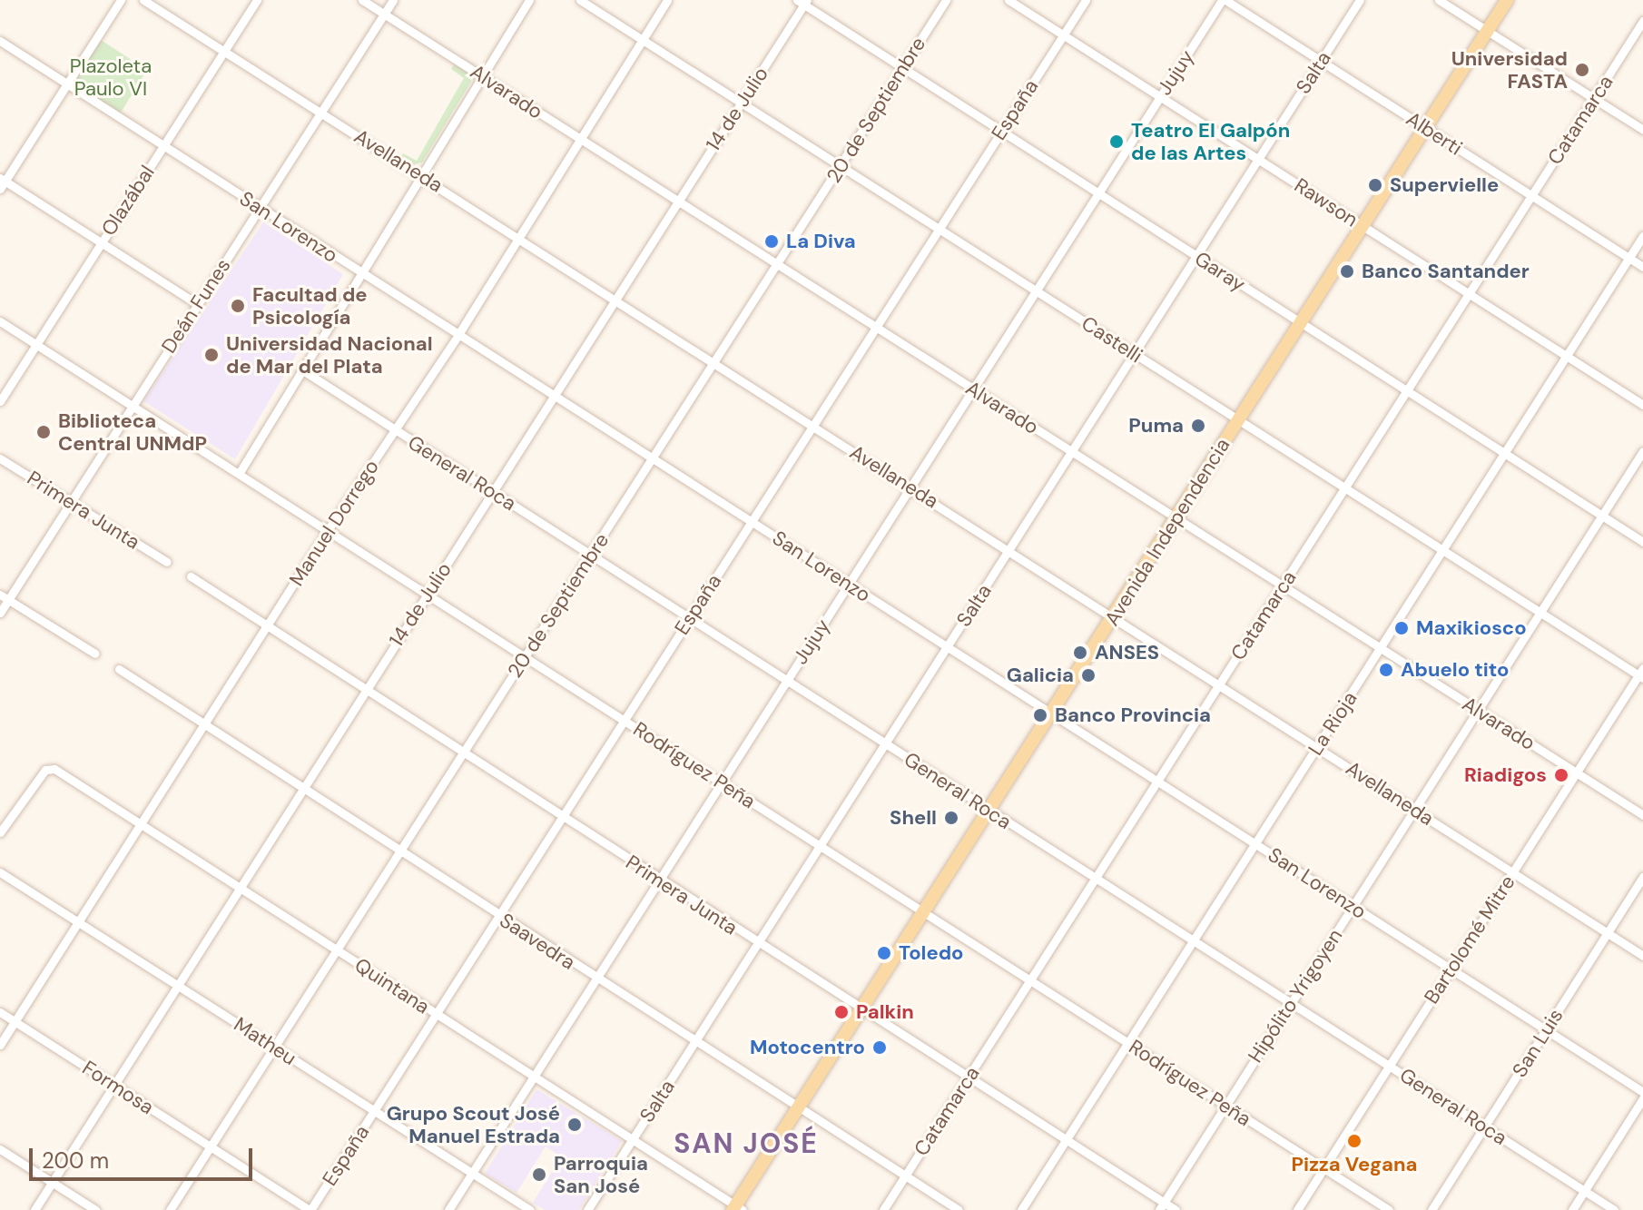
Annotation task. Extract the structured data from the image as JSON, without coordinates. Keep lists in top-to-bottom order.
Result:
{
  "streets": {
    "main road": ["Avenida Independencia"],
    "street": [
      "Jujuy",
      "Salta",
      "Alvarado",
      "14 de Julio",
      "20 de Septiembre",
      "España",
      "Catamarca",
      "Alberti",
      "Avellaneda",
      "Olazábal",
      "Rawson",
      "San Lorenzo",
      "Garay",
      "Deán Funes",
      "Castelli",
      "General Roca",
      "Primera Junta",
      "Manuel Dorrego",
      "La Rioja",
      "Rodríguez Peña",
      "Bartolomé Mitre",
      "Saavedra",
      "Quintana",
      "Hipólito Yrigoyen",
      "Matheu",
      "San Luis",
      "Formosa"
    ]
  },
  "crossings": [
    ["Jujuy", "Alvarado"],
    ["Jujuy", "Alberti"],
    ["Jujuy", "Avellaneda"],
    ["Jujuy", "Rawson"],
    ["Jujuy", "San Lorenzo"],
    ["Jujuy", "Garay"],
    ["Jujuy", "Castelli"],
    ["Jujuy", "General Roca"],
    ["Jujuy", "Primera Junta"],
    ["Jujuy", "Rodríguez Peña"],
    ["Jujuy", "Saavedra"],
    ["Jujuy", "Quintana"],
    ["Jujuy", "Matheu"],
    ["Salta", "Alvarado"],
    ["Salta", "Alberti"],
    ["Salta", "Avellaneda"],
    ["Salta", "Rawson"],
    ["Salta", "San Lorenzo"],
    ["Salta", "Garay"],
    ["Salta", "Castelli"],
    ["Salta", "General Roca"],
    ["Salta", "Primera Junta"],
    ["Salta", "Rodríguez Peña"],
    ["Salta", "Saavedra"],
    ["Salta", "Quintana"],
    ["Alvarado", "14 de Julio"],
    ["Alvarado", "20 de Septiembre"],
    ["Alvarado", "España"],
    ["Alvarado", "Catamarca"],
    ["Alvarado", "Deán Funes"],
    ["Alvarado", "Manuel Dorrego"],
    ["Alvarado", "Avenida Independencia"],
    ["Alvarado", "La Rioja"],
    ["Alvarado", "Bartolomé Mitre"],
    ["Alvarado", "Hipólito Yrigoyen"],
    ["14 de Julio", "Avellaneda"],
    ["14 de Julio", "San Lorenzo"],
    ["14 de Julio", "Garay"],
    ["14 de Julio", "Castelli"],
    ["14 de Julio", "General Roca"],
    ["14 de Julio", "Primera Junta"],
    ["14 de Julio", "Rodríguez Peña"],
    ["14 de Julio", "Saavedra"],
    ["14 de Julio", "Quintana"],
    ["14 de Julio", "Matheu"],
    ["14 de Julio", "Formosa"],
    ["20 de Septiembre", "Avellaneda"],
    ["20 de Septiembre", "San Lorenzo"],
    ["20 de Septiembre", "Garay"],
    ["20 de Septiembre", "Castelli"],
    ["20 de Septiembre", "General Roca"],
    ["20 de Septiembre", "Primera Junta"],
    ["20 de Septiembre", "Rodríguez Peña"],
    ["20 de Septiembre", "Saavedra"],
    ["20 de Septiembre", "Quintana"],
    ["20 de Septiembre", "Matheu"],
    ["20 de Septiembre", "Formosa"],
    ["España", "Avellaneda"],
    ["España", "Rawson"],
    ["España", "San Lorenzo"],
    ["España", "Garay"],
    ["España", "Castelli"],
    ["España", "General Roca"],
    ["España", "Primera Junta"],
    ["España", "Rodríguez Peña"],
    ["España", "Saavedra"],
    ["España", "Quintana"],
    ["España", "Matheu"],
    ["España", "Formosa"],
    ["Catamarca", "Alberti"],
    ["Catamarca", "Avellaneda"],
    ["Catamarca", "Rawson"],
    ["Catamarca", "San Lorenzo"],
    ["Catamarca", "Garay"],
    ["Catamarca", "Castelli"],
    ["Catamarca", "General Roca"],
    ["Catamarca", "Primera Junta"],
    ["Catamarca", "Rodríguez Peña"],
    ["Catamarca", "Saavedra"],
    ["Alberti", "Avenida Independencia"],
    ["Alberti", "La Rioja"],
    ["Avellaneda", "Olazábal"],
    ["Avellaneda", "Deán Funes"],
    ["Avellaneda", "Manuel Dorrego"],
    ["Avellaneda", "Avenida Independencia"],
    ["Avellaneda", "La Rioja"],
    ["Avellaneda", "Bartolomé Mitre"],
    ["Avellaneda", "Hipólito Yrigoyen"],
    ["Avellaneda", "San Luis"],
    ["Olazábal", "San Lorenzo"],
    ["Olazábal", "Rodríguez Peña"],
    ["Rawson", "Avenida Independencia"],
    ["Rawson", "La Rioja"],
    ["San Lorenzo", "Deán Funes"],
    ["San Lorenzo", "Manuel Dorrego"],
    ["San Lorenzo", "Avenida Independencia"],
    ["San Lorenzo", "La Rioja"],
    ["San Lorenzo", "Bartolomé Mitre"],
    ["San Lorenzo", "Hipólito Yrigoyen"],
    ["San Lorenzo", "San Luis"],
    ["Garay", "Avenida Independencia"],
    ["Garay", "La Rioja"],
    ["Garay", "Hipólito Yrigoyen"],
    ["Deán Funes", "Primera Junta"],
    ["Deán Funes", "Rodríguez Peña"],
    ["Castelli", "Manuel Dorrego"],
    ["Castelli", "Avenida Independencia"],
    ["Castelli", "La Rioja"],
    ["Castelli", "Bartolomé Mitre"],
    ["Castelli", "Hipólito Yrigoyen"],
    ["General Roca", "Manuel Dorrego"],
    ["General Roca", "Avenida Independencia"],
    ["General Roca", "La Rioja"],
    ["General Roca", "Bartolomé Mitre"],
    ["General Roca", "Hipólito Yrigoyen"],
    ["General Roca", "San Luis"],
    ["Primera Junta", "Manuel Dorrego"],
    ["Primera Junta", "Avenida Independencia"],
    ["Primera Junta", "La Rioja"],
    ["Primera Junta", "Hipólito Yrigoyen"],
    ["Manuel Dorrego", "Rodríguez Peña"],
    ["Manuel Dorrego", "Saavedra"],
    ["Manuel Dorrego", "Quintana"],
    ["Manuel Dorrego", "Matheu"],
    ["Manuel Dorrego", "Formosa"],
    ["Avenida Independencia", "Rodríguez Peña"],
    ["Avenida Independencia", "Saavedra"],
    ["Avenida Independencia", "Quintana"],
    ["La Rioja", "Rodríguez Peña"],
    ["Rodríguez Peña", "Bartolomé Mitre"],
    ["Rodríguez Peña", "Hipólito Yrigoyen"]
  ],
  "districts": ["SAN JOSÉ"],
  "parks": ["Plazoleta Paulo VI"],
  "places": [
    "Universidad FASTA",
    "Teatro El Galpón de las Artes",
    "Supervielle",
    "La Diva",
    "Banco Santander",
    "Facultad de Psicología",
    "Universidad Nacional de Mar del Plata",
    "Puma",
    "Biblioteca Central UNMdP",
    "Maxikiosco",
    "ANSES",
    "Abuelo tito",
    "Galicia",
    "Banco Provincia",
    "Riadigos",
    "Shell",
    "Toledo",
    "Palkin",
    "Motocentro",
    "Grupo Scout José Manuel Estrada",
    "Pizza Vegana",
    "Parroquia San José"
  ],
  "scale_bar": "200 m"
}
